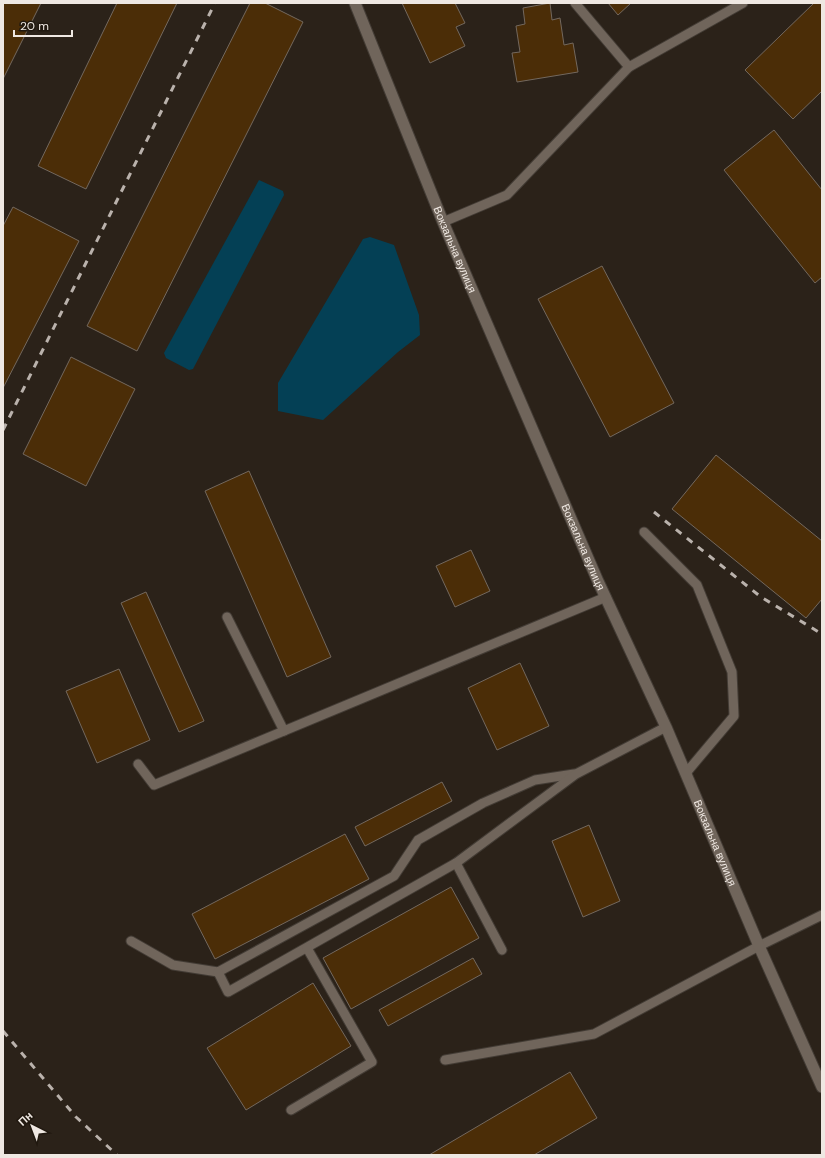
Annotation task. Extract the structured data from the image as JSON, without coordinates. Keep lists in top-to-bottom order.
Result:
{
  "streets": {
    "street": ["Вокзальна вулиця"]
  },
  "scale_bar": "20 m",
  "north": "top left"
}
